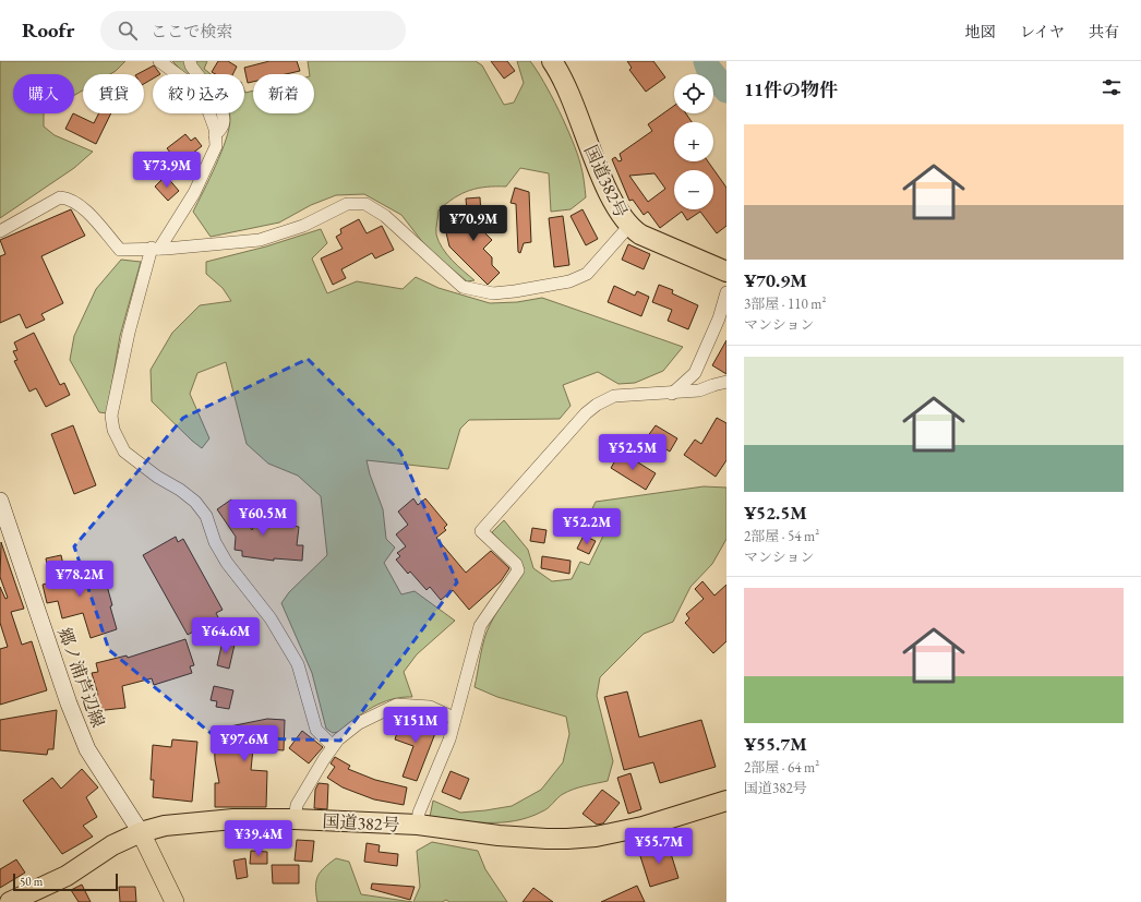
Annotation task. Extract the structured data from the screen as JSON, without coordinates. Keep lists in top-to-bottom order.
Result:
{
  "streets": {
    "highway": ["国道382号"],
    "main road": ["郷ノ浦芦辺線"]
  },
  "crossings": [
    ["国道382号", "郷ノ浦芦辺線"]
  ],
  "scale_bar": "50 m",
  "page": {
    "header": "Roofr",
    "search": "ここで検索",
    "nav": ["地図", "レイヤ", "共有"],
    "heading": "11件の物件",
    "map_buttons": ["+", "−"],
    "chip": [
      "購入",
      "賃貸",
      "絞り込み",
      "新着"
    ],
    "list": [
      {
        "name": "¥70.9M",
        "note": "3部屋 · 110 m² · マンション"
      },
      {
        "name": "¥52.5M",
        "note": "2部屋 · 54 m² · マンション"
      },
      {
        "name": "¥55.7M",
        "note": "2部屋 · 64 m² · 国道382号"
      }
    ],
    "price": [
      "¥73.9M",
      "¥70.9M",
      "¥52.5M",
      "¥60.5M",
      "¥52.2M",
      "¥78.2M",
      "¥64.6M",
      "¥151M",
      "¥97.6M",
      "¥39.4M",
      "¥55.7M"
    ],
    "scale": "50 m"
  }
}
